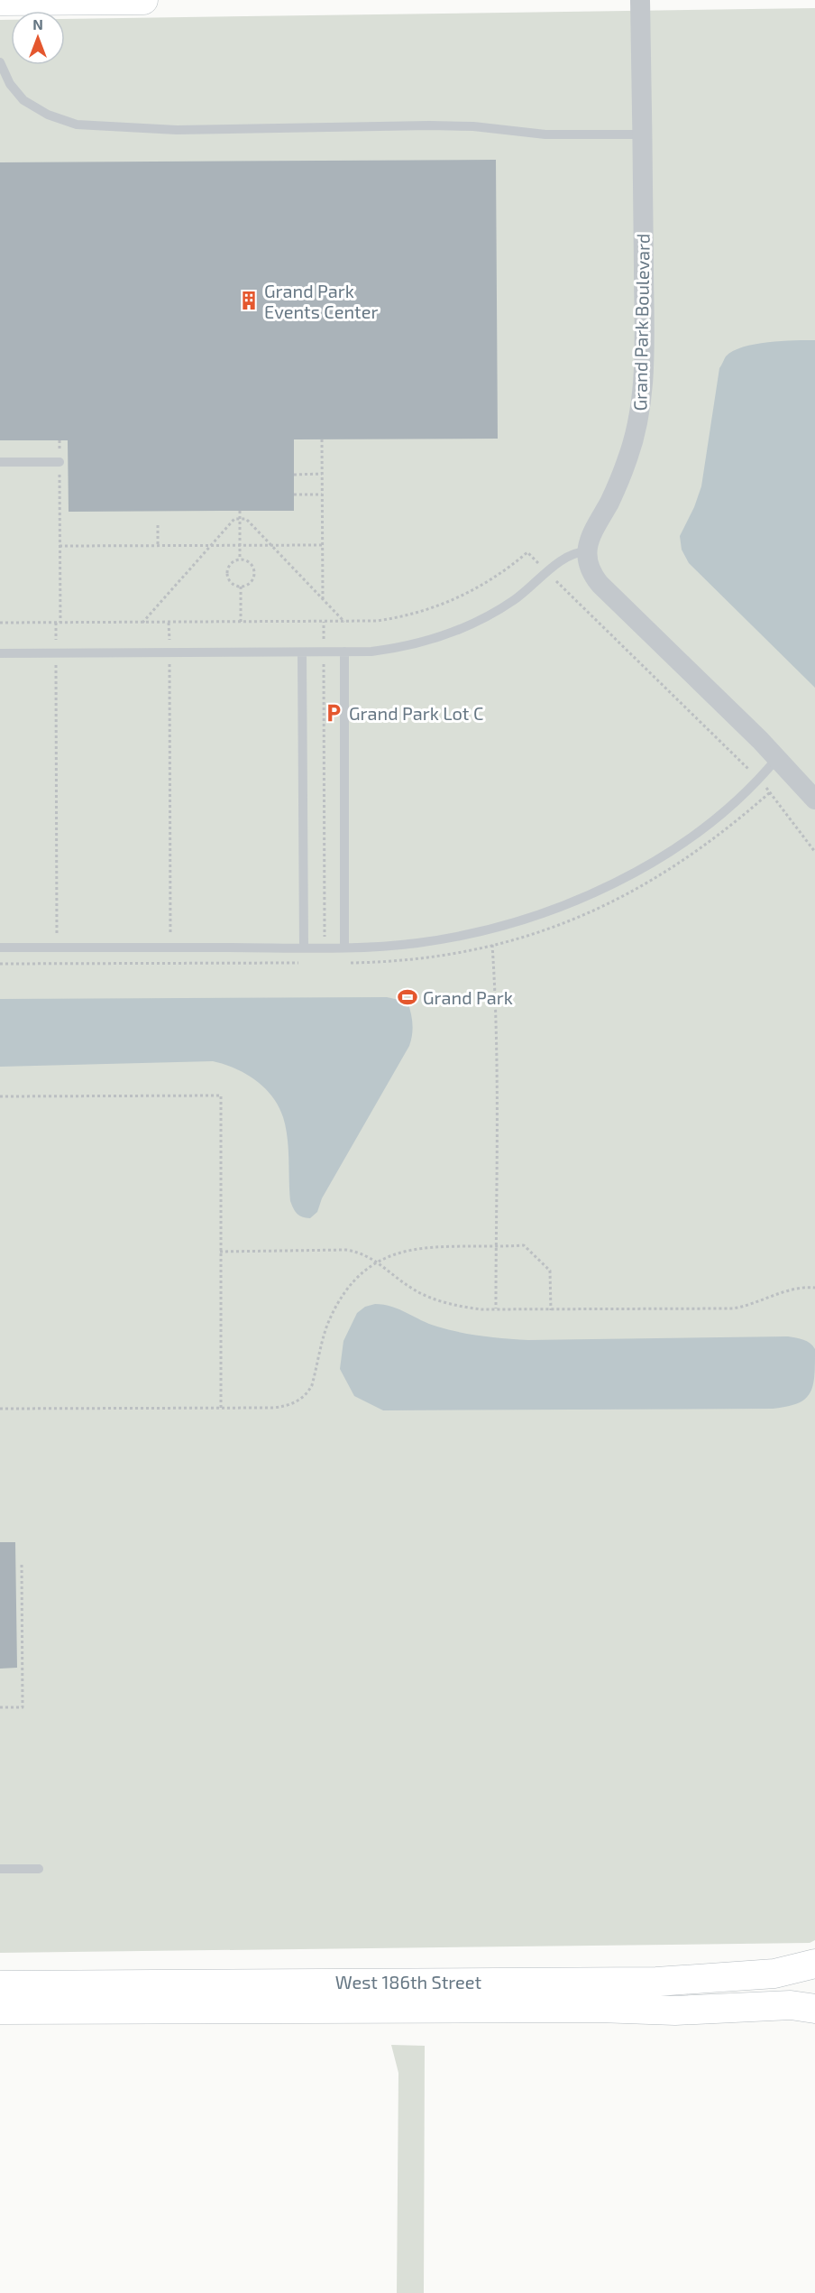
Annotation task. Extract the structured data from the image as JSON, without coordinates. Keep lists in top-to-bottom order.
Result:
{
  "streets": {
    "street": ["Grand Park Boulevard", "West 186th Street"]
  },
  "places": {
    "building": ["Grand Park Events Center"],
    "parking": ["Grand Park Lot C"],
    "sports": ["Grand Park"]
  },
  "north": "top"
}
